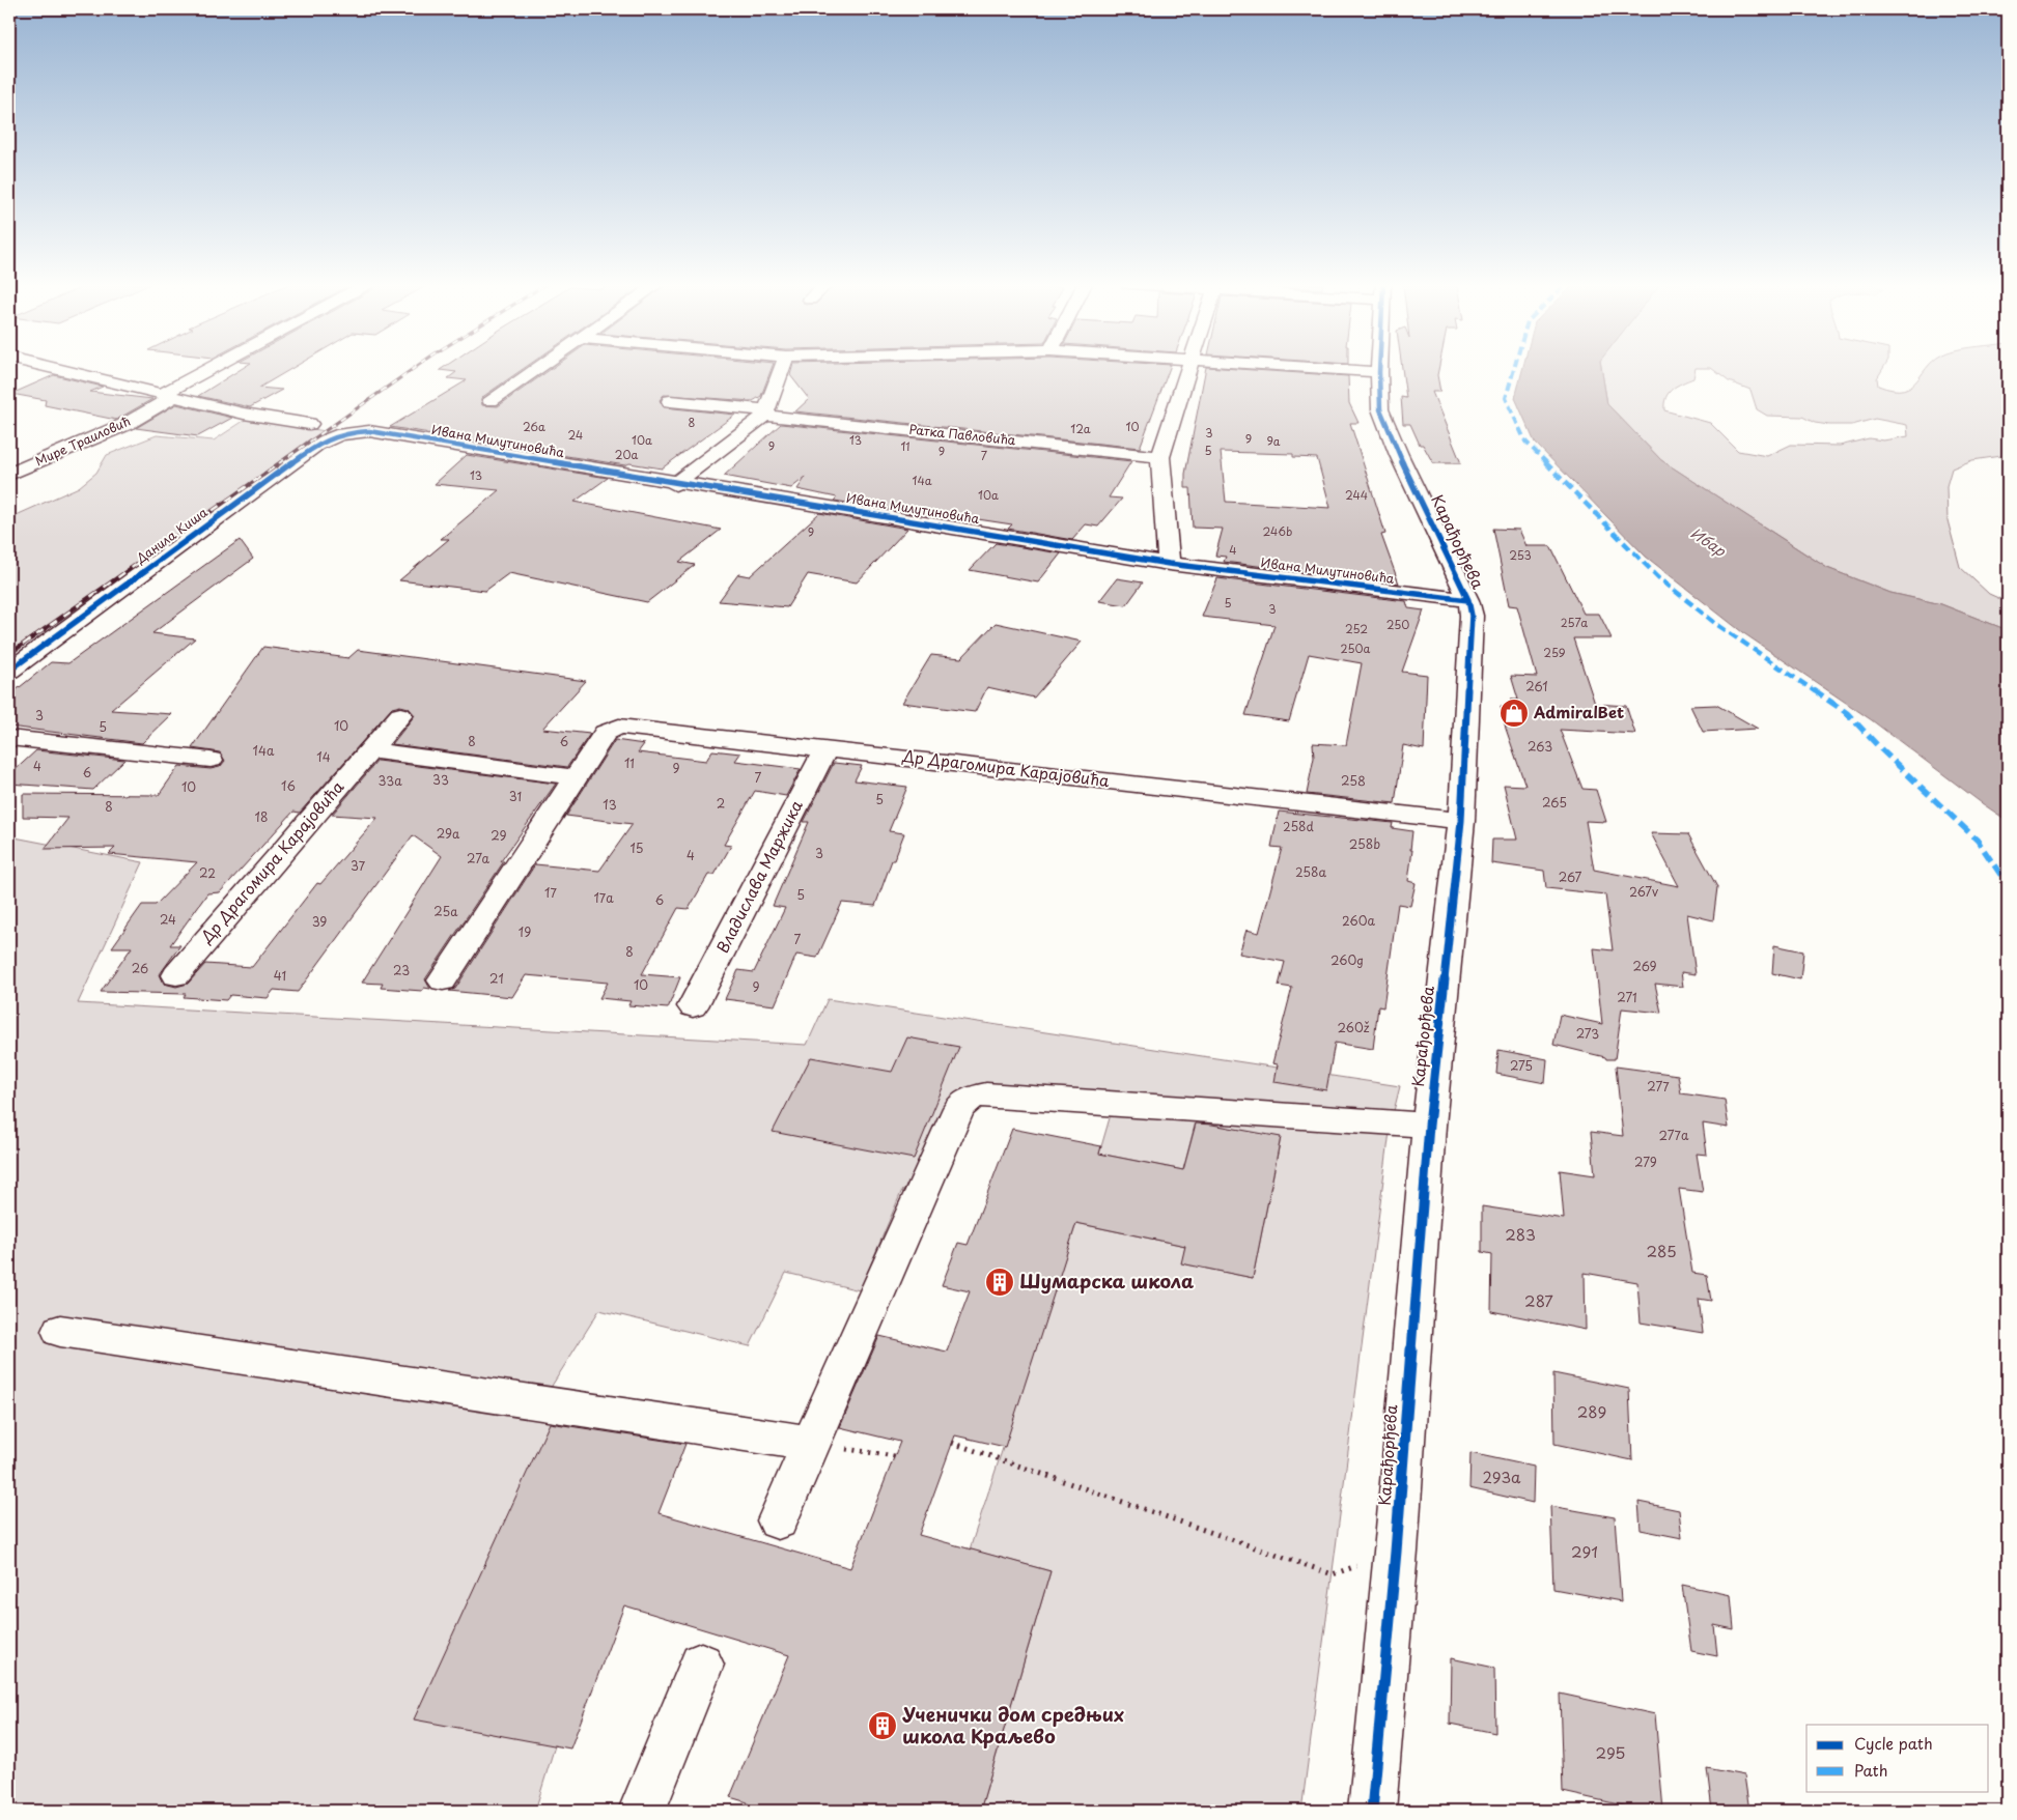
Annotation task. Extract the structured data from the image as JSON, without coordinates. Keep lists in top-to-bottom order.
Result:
{
  "streets": {
    "street": [
      "Ратка Павловића",
      "Мире Траиловић",
      "Ивана Милутиновића",
      "Данила Киша",
      "Карађорђева",
      "Др Драгомира Карајовића",
      "Владислава Маржика"
    ]
  },
  "crossings": [
    ["Ивана Милутиновића", "Данила Киша"],
    ["Ивана Милутиновића", "Карађорђева"],
    ["Карађорђева", "Др Драгомира Карајовића"],
    ["Др Драгомира Карајовића", "Владислава Маржика"]
  ],
  "water": ["Ибар"],
  "places": {
    "shop": ["AdmiralBet"],
    "building": ["Шумарска школа", "Ученички дом средњих школа Краљево"]
  },
  "house_numbers": [
    "8",
    "26a",
    "10",
    "12a",
    "3",
    "24",
    "9",
    "10a",
    "13",
    "9a",
    "9",
    "11",
    "5",
    "9",
    "20a",
    "7",
    "13",
    "14a",
    "10a",
    "244",
    "246b",
    "9",
    "4",
    "253",
    "5",
    "3",
    "257a",
    "250",
    "252",
    "250a",
    "259",
    "261",
    "3",
    "10",
    "5",
    "8",
    "6",
    "263",
    "14a",
    "14",
    "11",
    "4",
    "9",
    "6",
    "7",
    "33",
    "33a",
    "258",
    "16",
    "10",
    "31",
    "5",
    "265",
    "2",
    "13",
    "8",
    "18",
    "258d",
    "29a",
    "29",
    "258b",
    "15",
    "3",
    "4",
    "27a",
    "37",
    "258a",
    "22",
    "267",
    "267v",
    "17",
    "5",
    "17a",
    "6",
    "25a",
    "24",
    "260a",
    "39",
    "19",
    "7",
    "8",
    "260g",
    "269",
    "26",
    "23",
    "41",
    "21",
    "10",
    "9",
    "271",
    "260ž",
    "273",
    "275",
    "277",
    "277a",
    "279",
    "283",
    "285",
    "287",
    "289",
    "293a",
    "291",
    "295"
  ],
  "legend": ["Cycle path", "Path"]
}
